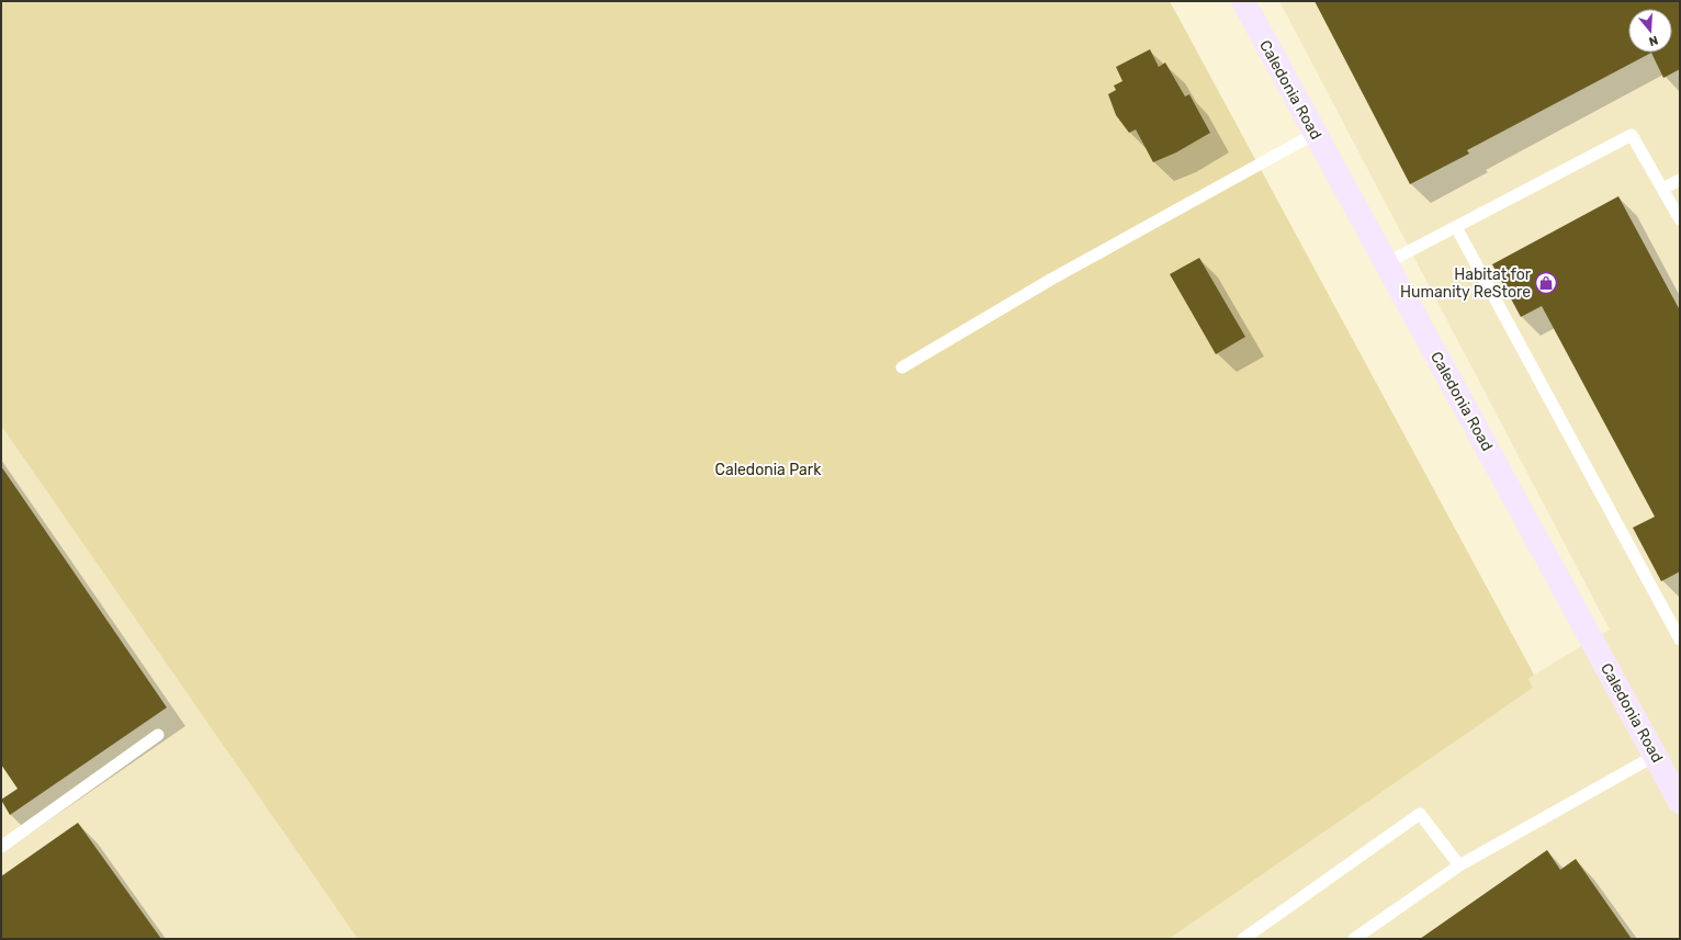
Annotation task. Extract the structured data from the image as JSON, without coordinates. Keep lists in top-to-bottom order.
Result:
{
  "streets": {
    "street": ["Caledonia Road"]
  },
  "parks": ["Caledonia Park"],
  "places": {
    "shop": ["Habitat for Humanity ReStore"]
  },
  "north": "bottom"
}
